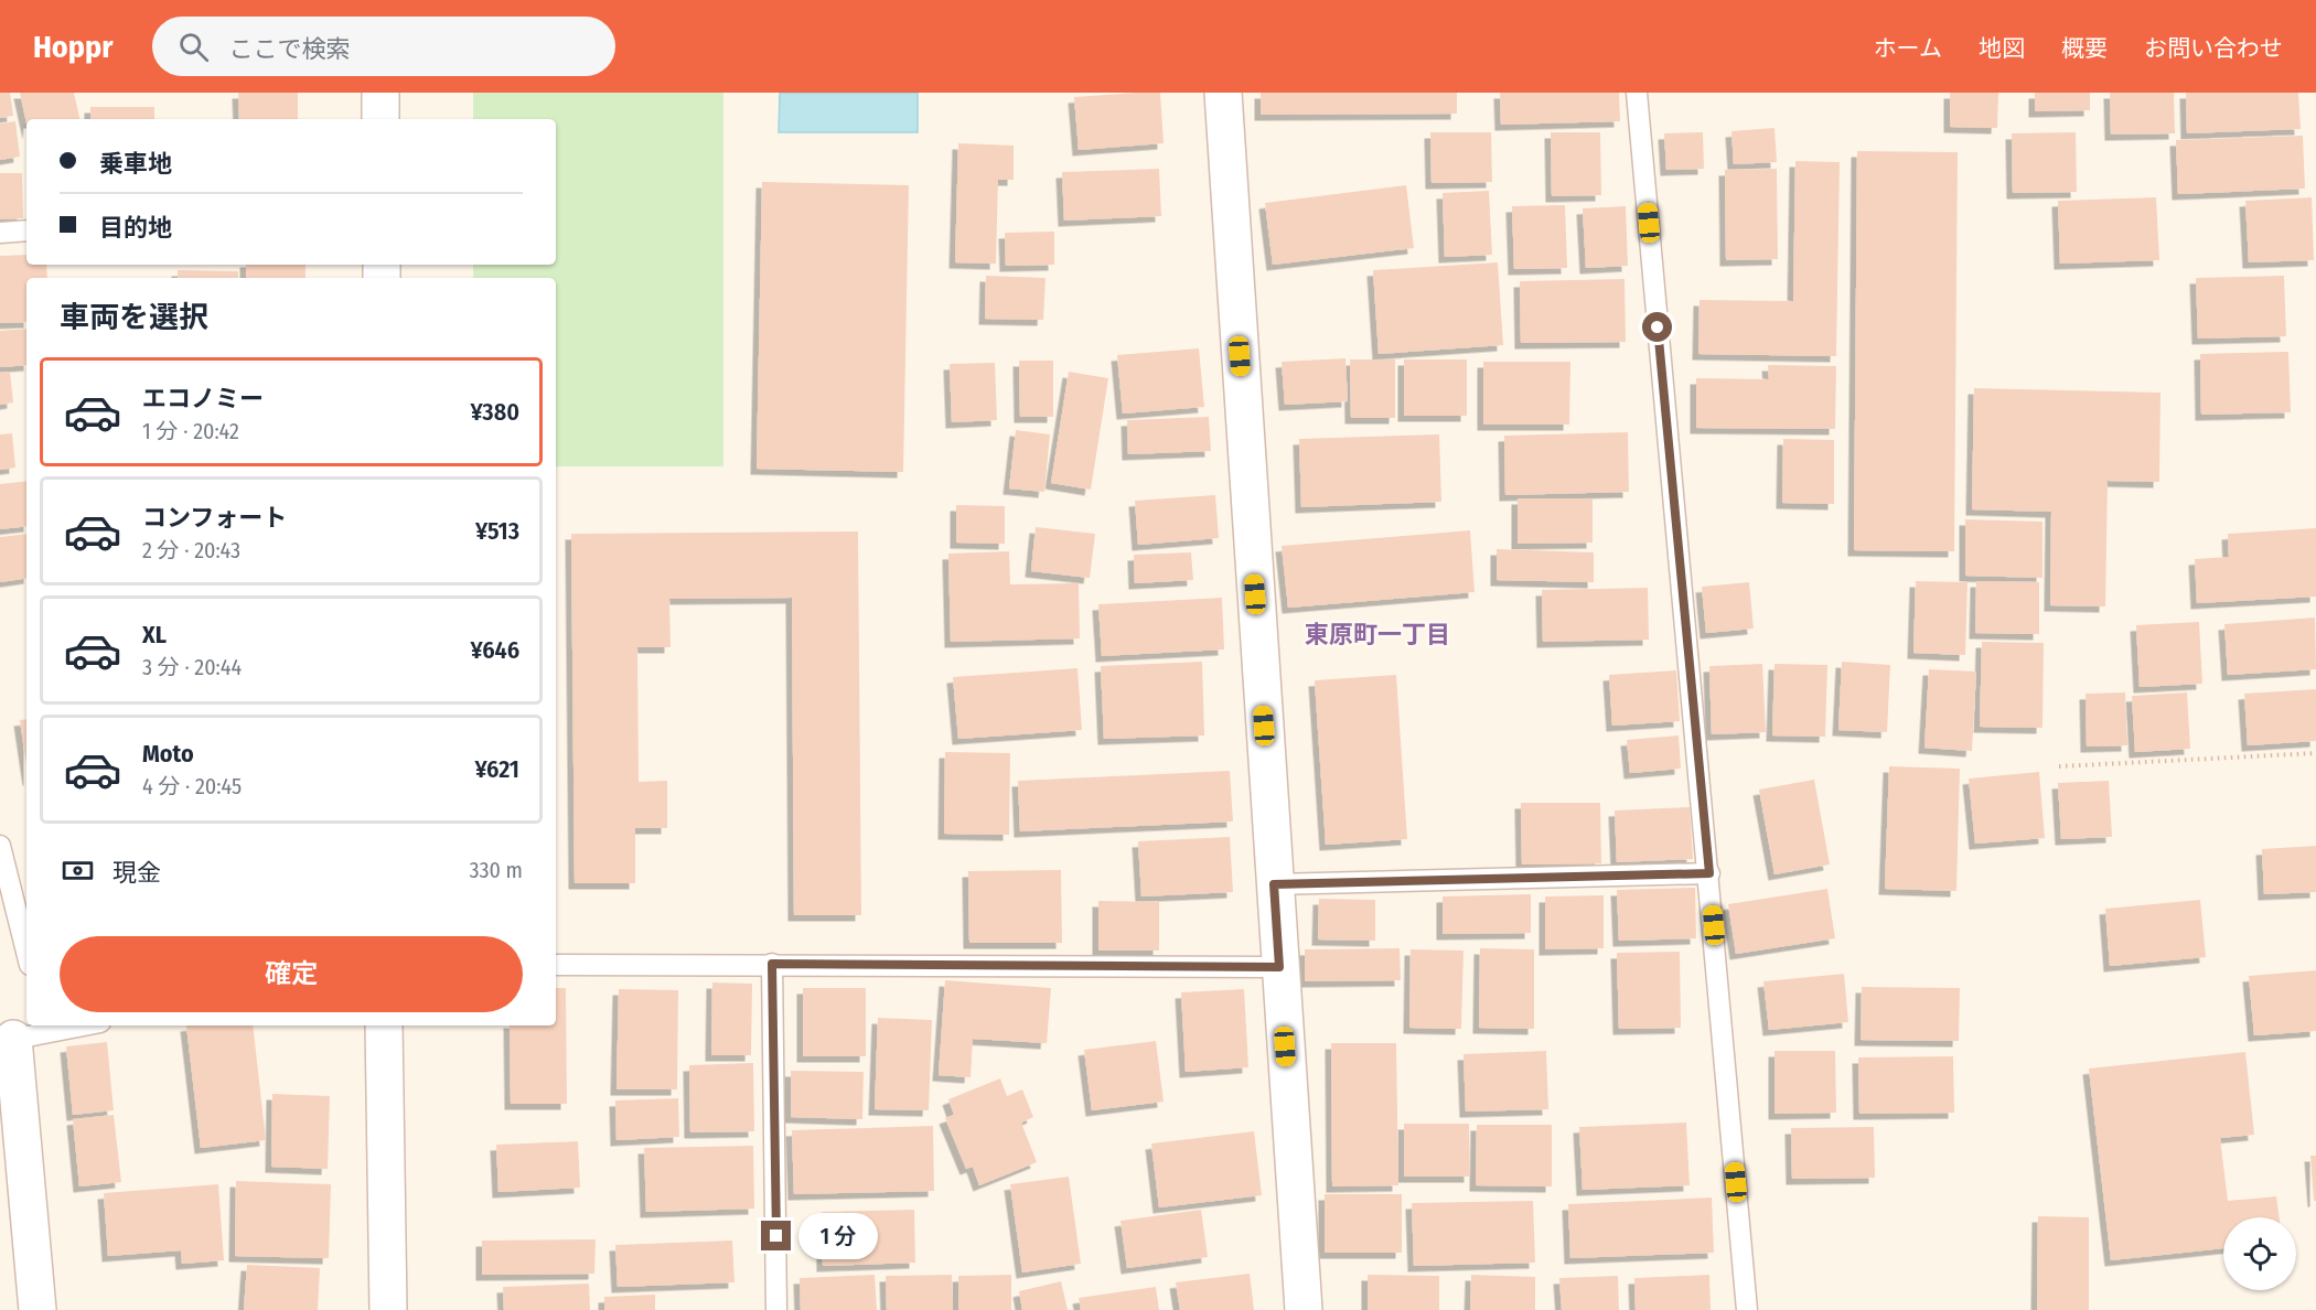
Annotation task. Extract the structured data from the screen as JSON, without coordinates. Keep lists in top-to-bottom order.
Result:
{
  "districts": ["東原町一丁目"],
  "page": {
    "header": "Hoppr",
    "search": "ここで検索",
    "nav": [
      "ホーム",
      "地図",
      "概要",
      "お問い合わせ"
    ],
    "banner": ["乗車地", "目的地"],
    "heading": "車両を選択",
    "list": [
      {
        "name": "エコノミー",
        "note": "1 分 · 20:42",
        "value": "¥380"
      },
      {
        "name": "コンフォート",
        "note": "2 分 · 20:43",
        "value": "¥513"
      },
      {
        "name": "XL",
        "note": "3 分 · 20:44",
        "value": "¥646"
      },
      {
        "name": "Moto",
        "note": "4 分 · 20:45",
        "value": "¥621"
      }
    ],
    "pay": ["現金", "330 m"],
    "buttons": "確定",
    "bubble": "1 分"
  }
}
